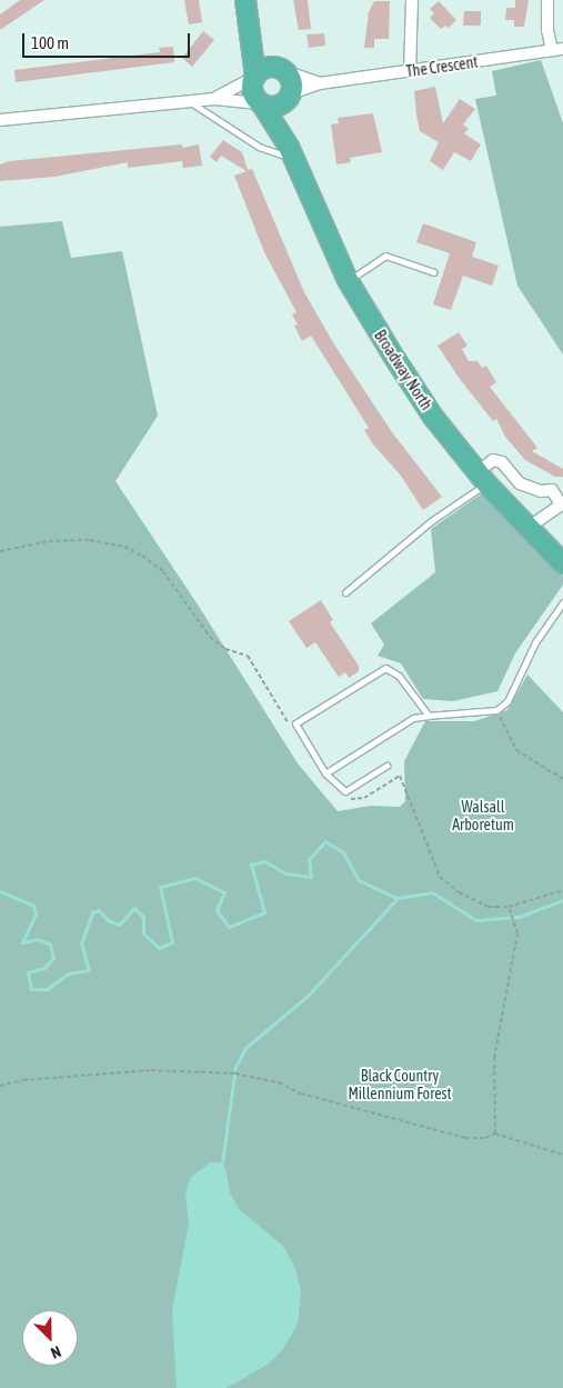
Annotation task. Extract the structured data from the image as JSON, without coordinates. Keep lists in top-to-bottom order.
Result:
{
  "streets": {
    "highway": ["Broadway North"],
    "street": ["The Crescent"]
  },
  "crossings": [
    ["The Crescent", "Broadway North"]
  ],
  "parks": ["Walsall Arboretum", "Black Country Millennium Forest"],
  "scale_bar": "100 m",
  "north": "bottom right"
}
